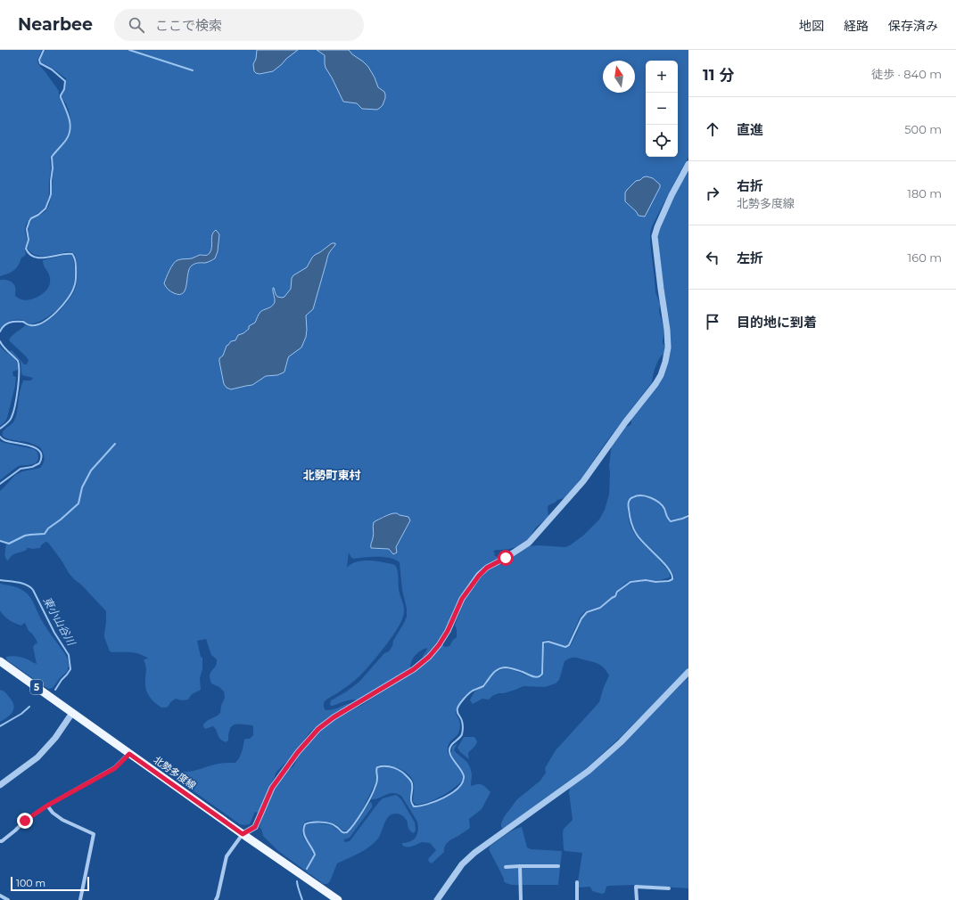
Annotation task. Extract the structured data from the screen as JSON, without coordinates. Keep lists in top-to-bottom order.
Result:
{
  "streets": {
    "main road": ["5", "北勢多度線"]
  },
  "districts": ["北勢町東村"],
  "water": ["東小山谷川"],
  "scale_bar": "100 m",
  "north": "top",
  "page": {
    "header": "Nearbee",
    "search": "ここで検索",
    "nav": ["地図", "経路", "保存済み"],
    "heading": ["11 分", "徒歩 · 840 m"],
    "map_buttons": ["+", "−"],
    "list": [
      ["直進", "500 m"],
      ["右折", "北勢多度線", "180 m"],
      ["左折", "160 m"],
      "目的地に到着"
    ],
    "scale": "100 m"
  }
}
